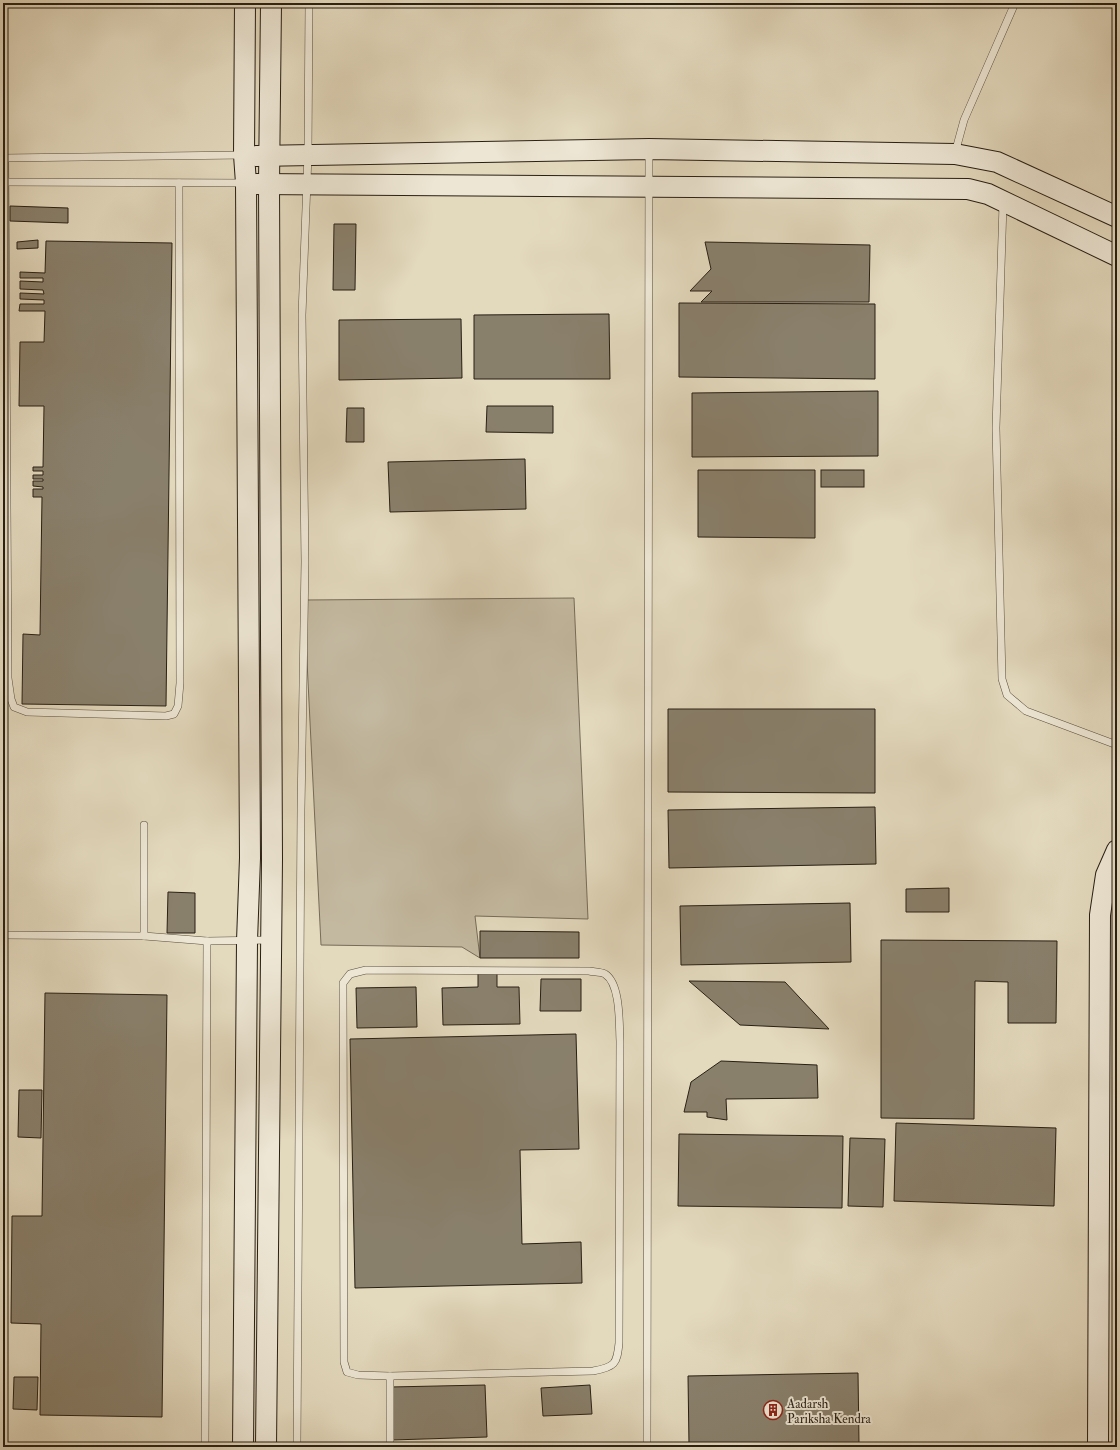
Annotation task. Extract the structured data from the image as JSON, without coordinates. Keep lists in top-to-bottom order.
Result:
{
  "places": {
    "building": ["Aadarsh Pariksha Kendra"]
  }
}
